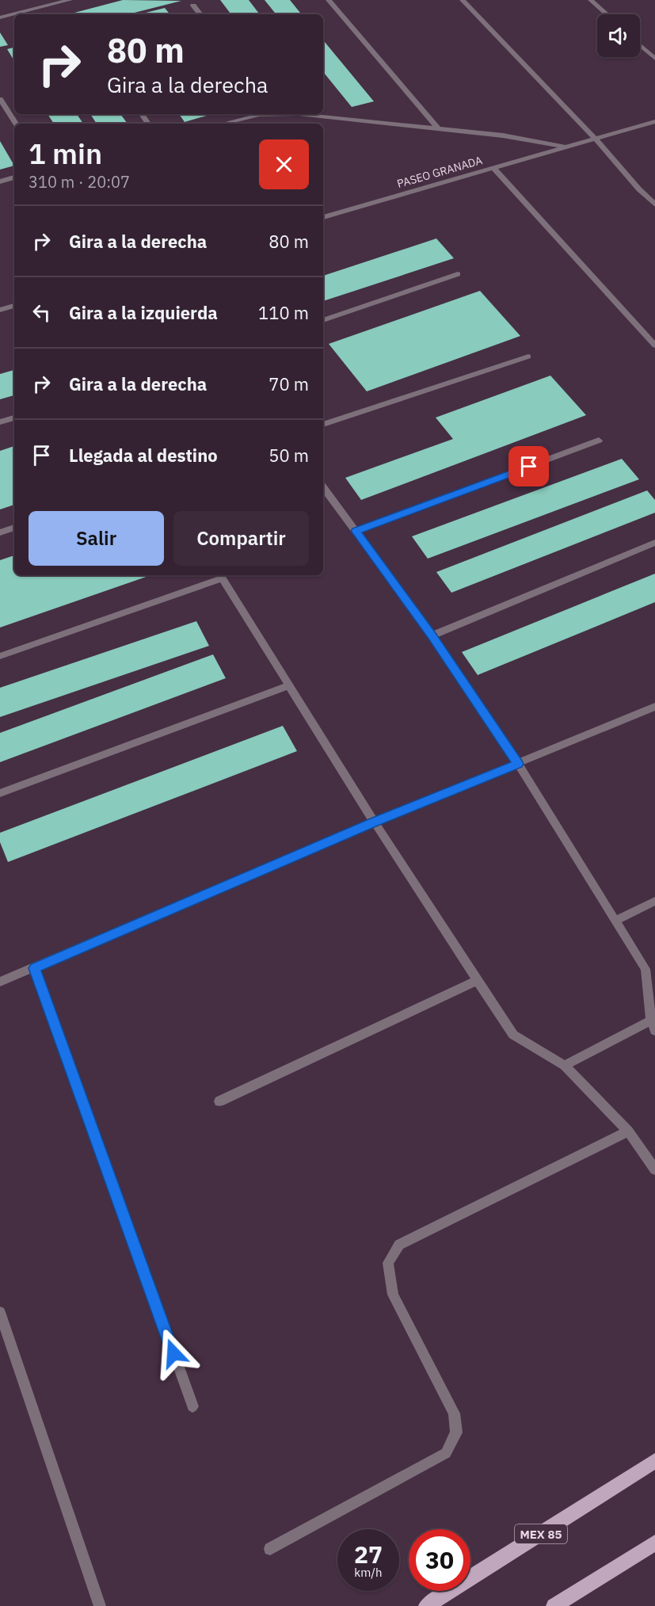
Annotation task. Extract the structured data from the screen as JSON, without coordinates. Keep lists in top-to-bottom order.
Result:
{
  "streets": {
    "main road": ["MEX 85"],
    "street": ["PASEO GRANADA"]
  },
  "page": {
    "turn": ["80 m", "Gira a la derecha"],
    "heading": ["1 min", "310 m · 20:07"],
    "list": [
      {
        "name": "Gira a la derecha",
        "value": "80 m"
      },
      {
        "name": "Gira a la izquierda",
        "value": "110 m"
      },
      {
        "name": "Gira a la derecha",
        "value": "70 m"
      },
      {
        "name": "Llegada al destino",
        "value": "50 m"
      }
    ],
    "buttons": ["Salir", "Compartir"],
    "speed": "27 km/h",
    "limit": "30"
  }
}
